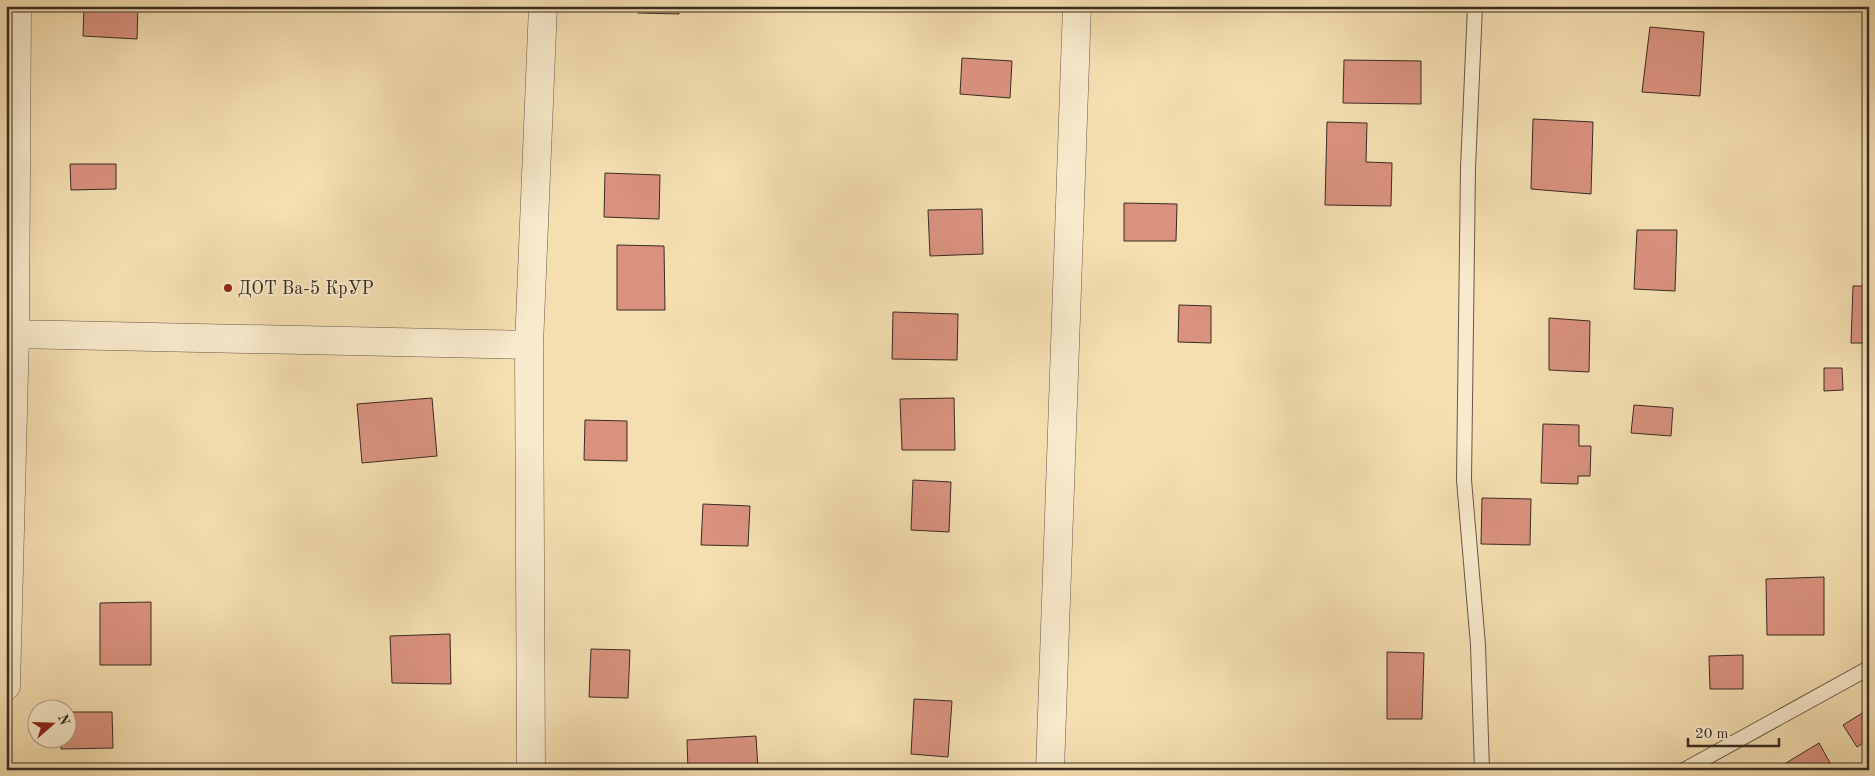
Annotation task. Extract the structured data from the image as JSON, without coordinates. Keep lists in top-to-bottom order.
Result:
{
  "places": ["ДОТ Ва-5 КрУР"],
  "scale_bar": "20 m",
  "north": "right"
}
